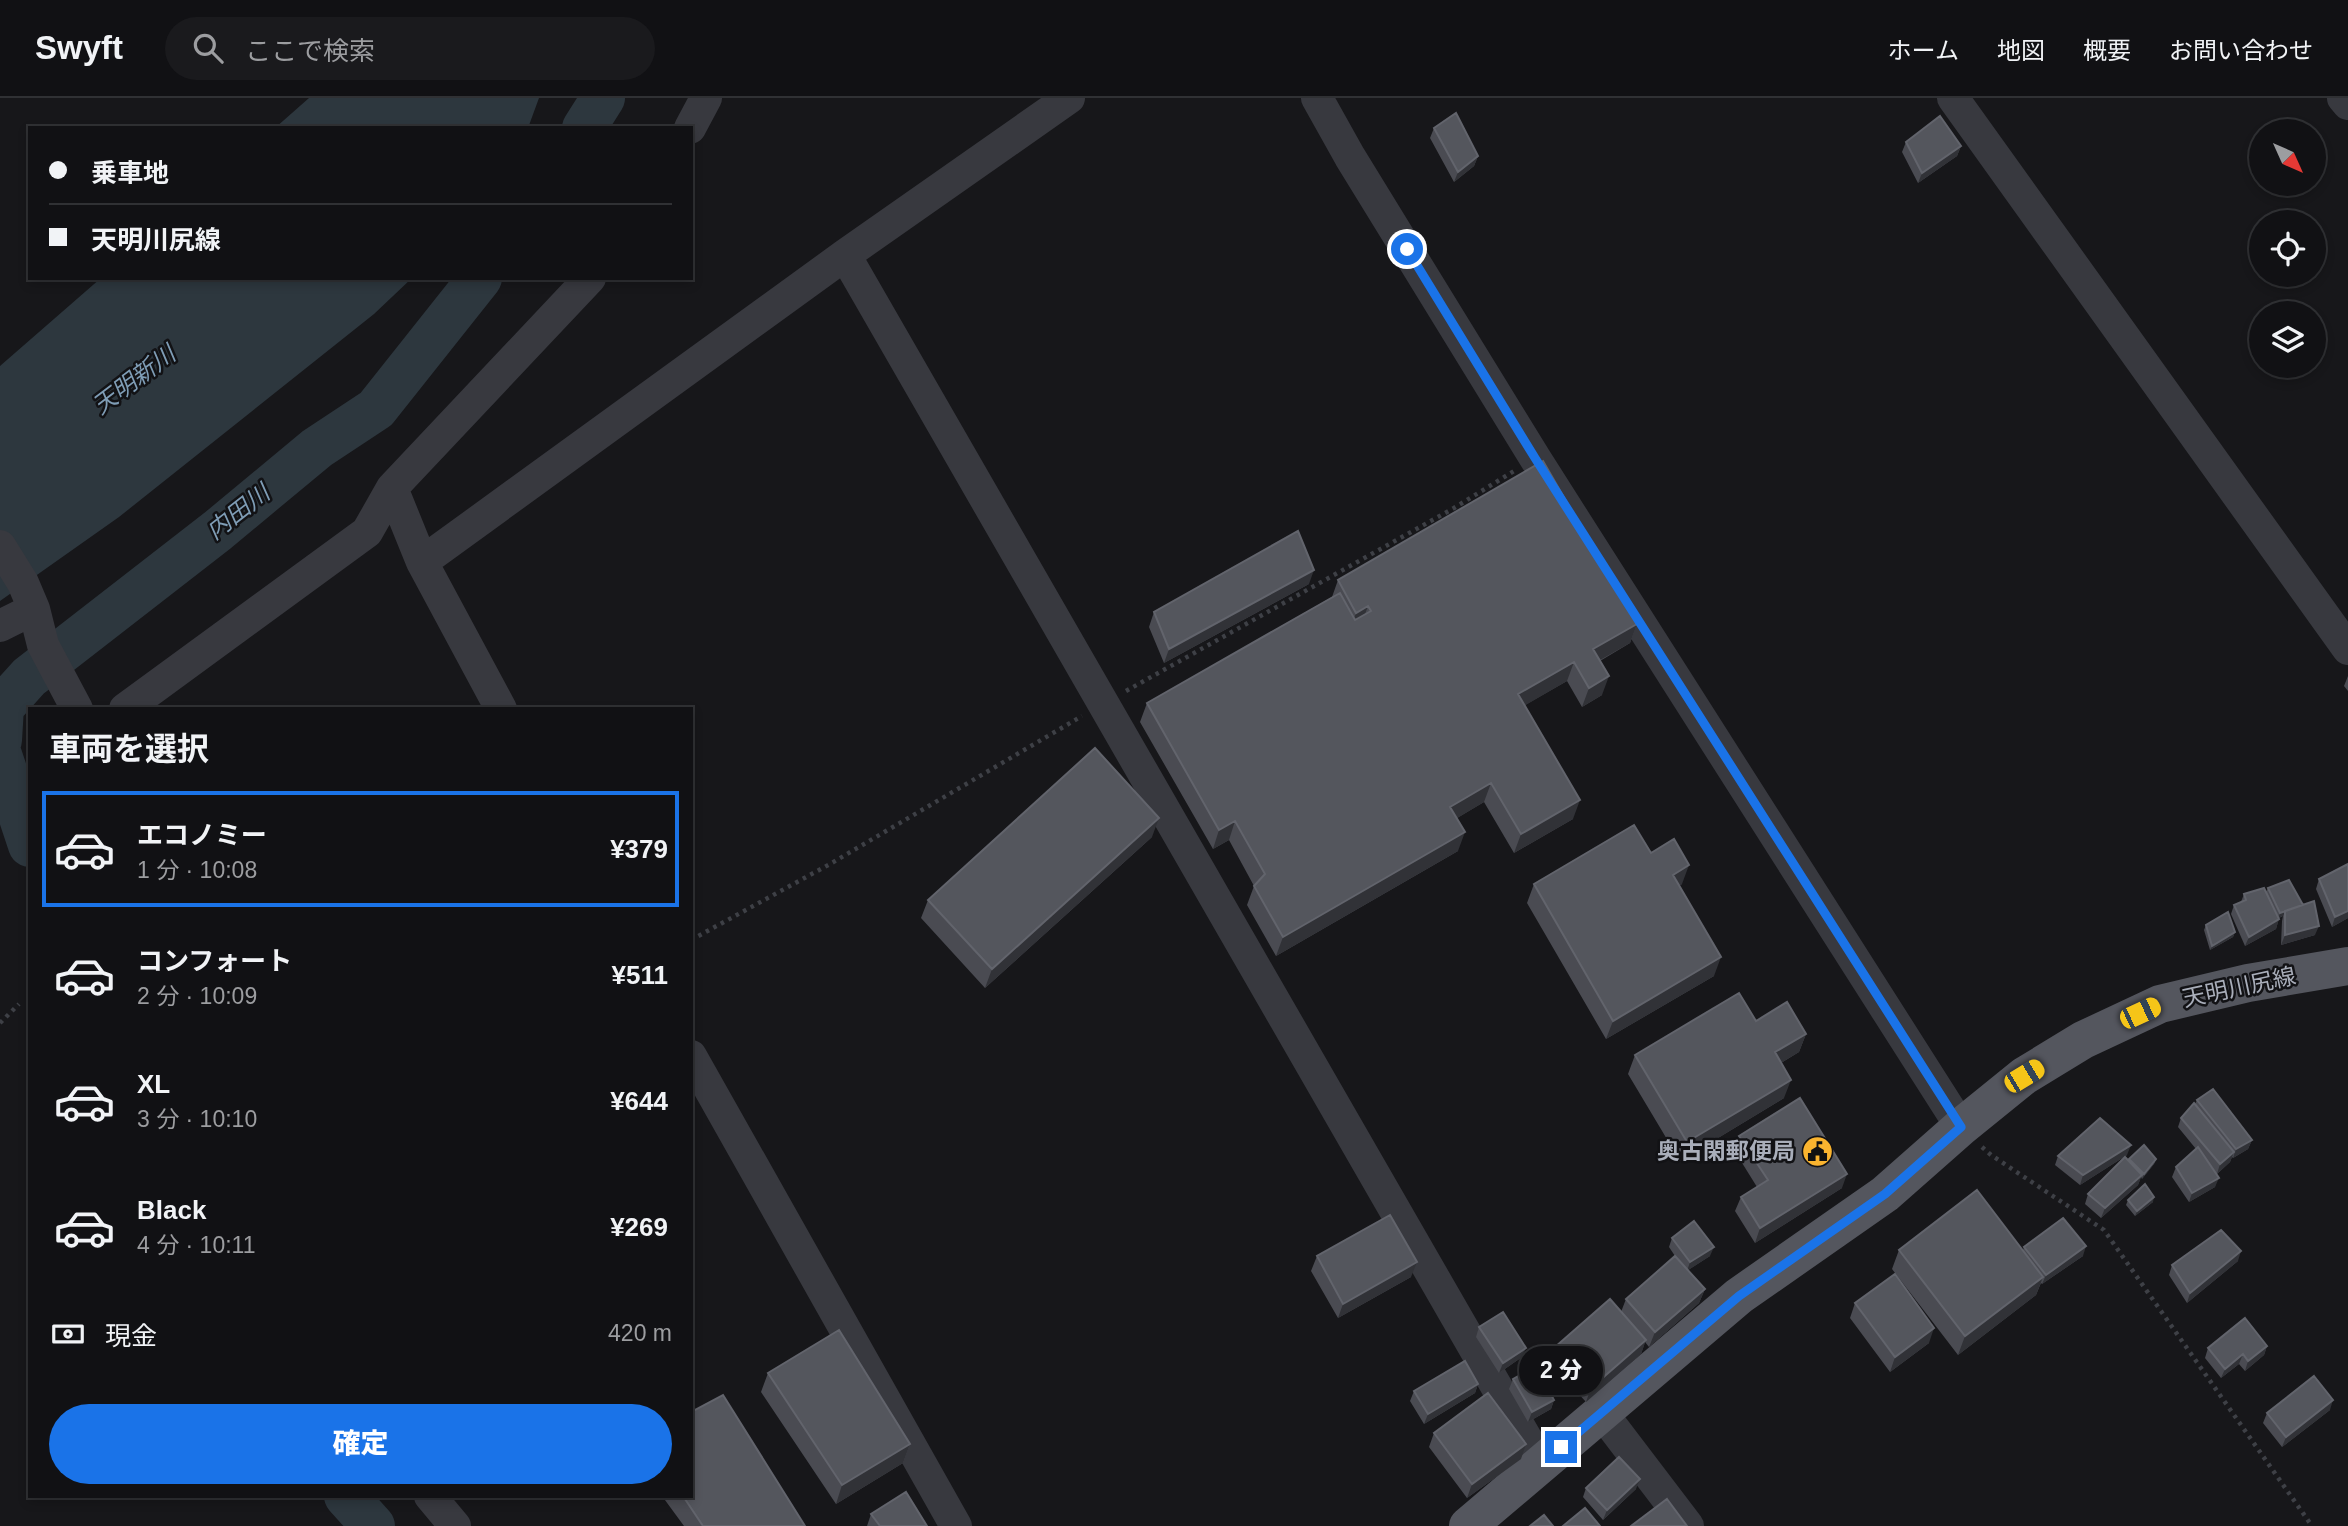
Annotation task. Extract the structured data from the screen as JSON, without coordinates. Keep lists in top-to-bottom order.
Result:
{
  "streets": {
    "main road": ["天明川尻線"]
  },
  "water": ["天明新川", "内田川"],
  "places": {
    "public building": ["奥古閑郵便局"]
  },
  "north": "bottom right",
  "page": {
    "header": "Swyft",
    "search": "ここで検索",
    "nav": [
      "ホーム",
      "地図",
      "概要",
      "お問い合わせ"
    ],
    "banner": ["乗車地", "天明川尻線"],
    "heading": "車両を選択",
    "list": [
      {
        "name": "エコノミー",
        "note": "1 分 · 10:08",
        "value": "¥379"
      },
      {
        "name": "コンフォート",
        "note": "2 分 · 10:09",
        "value": "¥511"
      },
      {
        "name": "XL",
        "note": "3 分 · 10:10",
        "value": "¥644"
      },
      {
        "name": "Black",
        "note": "4 分 · 10:11",
        "value": "¥269"
      }
    ],
    "pay": ["現金", "420 m"],
    "bubble": "2 分",
    "buttons": "確定"
  }
}
